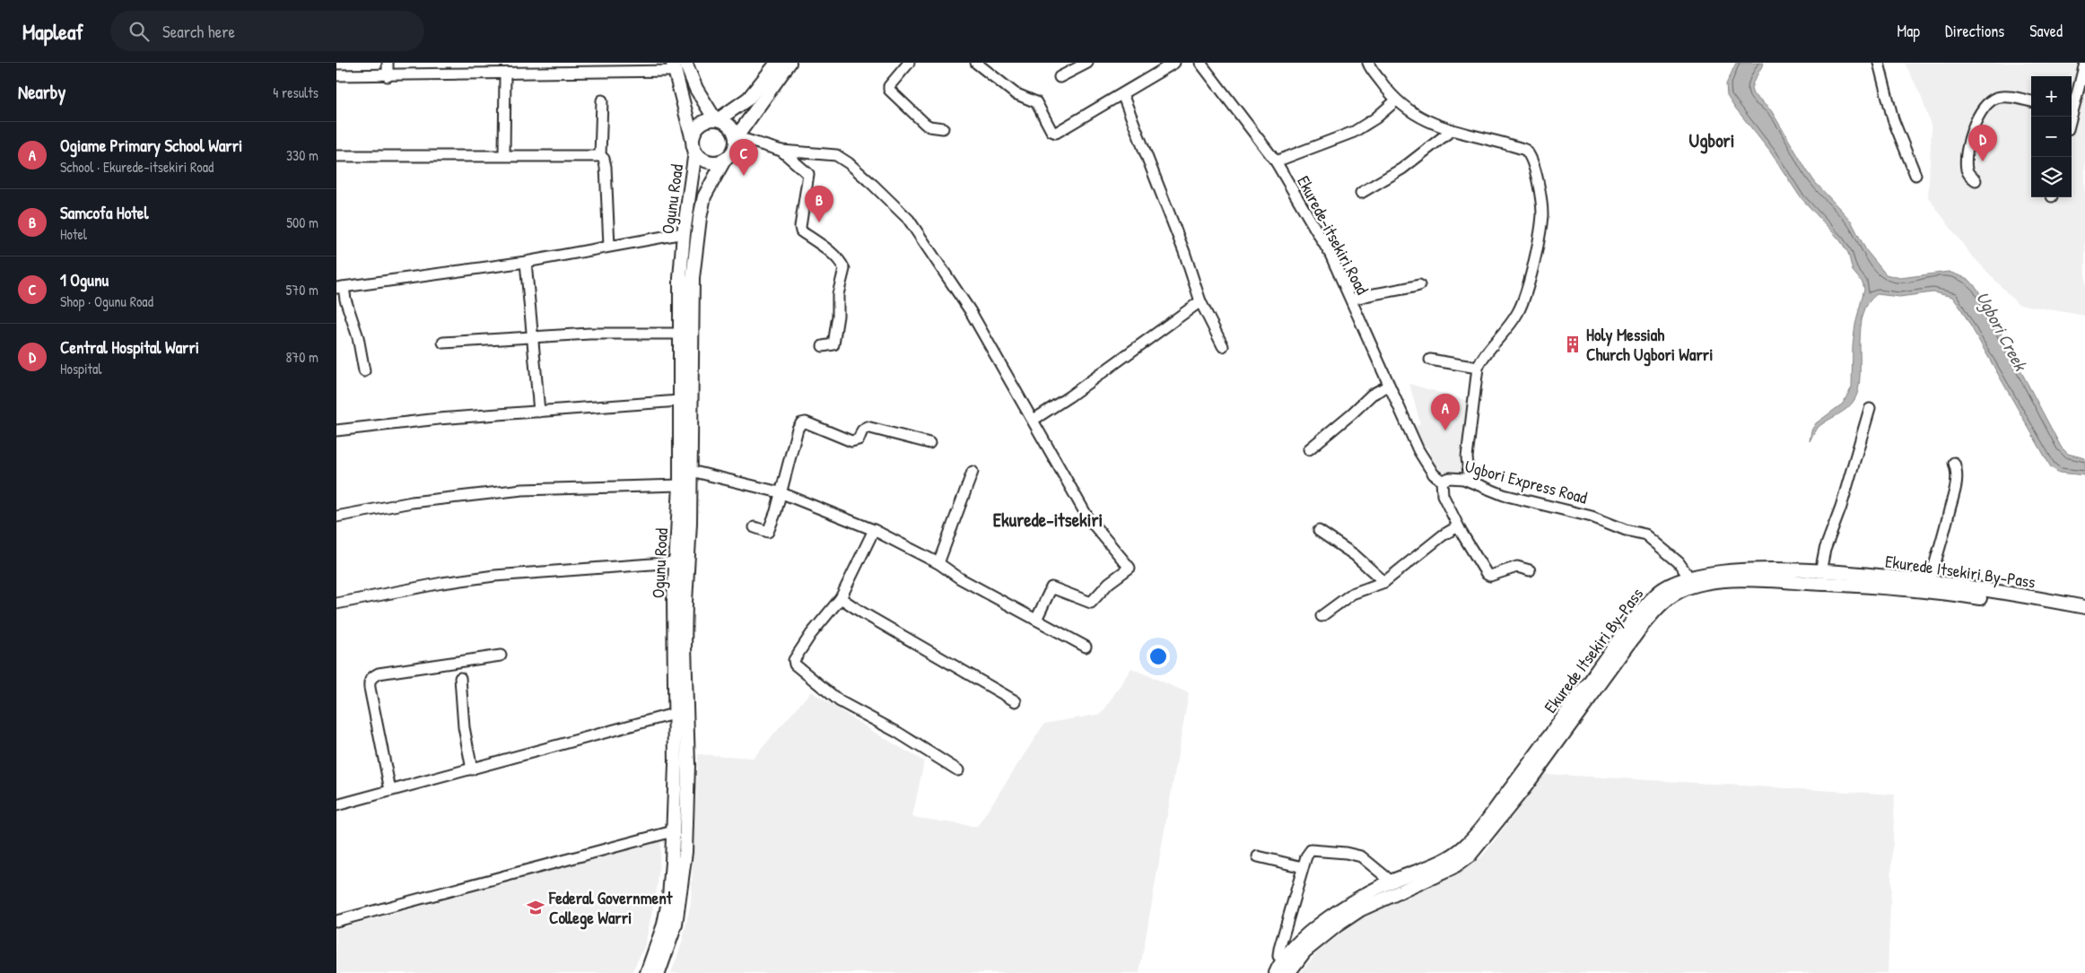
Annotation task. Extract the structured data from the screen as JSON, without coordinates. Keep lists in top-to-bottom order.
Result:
{
  "streets": {
    "main road": ["Ogunu Road", "Ekurede Itsekiri By-Pass"],
    "street": ["Ekurede-itsekiri Road", "Ugbori Express Road"]
  },
  "crossings": [
    ["Ekurede-itsekiri Road", "Ugbori Express Road"],
    ["Ugbori Express Road", "Ekurede Itsekiri By-Pass"]
  ],
  "districts": ["Ugbori", "Ekurede-itsekiri"],
  "water": ["Ugbori Creek"],
  "places": {
    "building": ["Holy Messiah Church Ugbori Warri"],
    "school or university": ["Federal Government College Warri"]
  },
  "page": {
    "header": "Mapleaf",
    "search": "Search here",
    "nav": ["Map", "Directions", "Saved"],
    "heading": ["Nearby", "4 results"],
    "map_buttons": ["+", "−"],
    "list": [
      {
        "mark": "A",
        "name": "Ogiame Primary School Warri",
        "note": "School · Ekurede-itsekiri Road",
        "value": "330 m"
      },
      {
        "mark": "B",
        "name": "Samcofa Hotel",
        "note": "Hotel",
        "value": "500 m"
      },
      {
        "mark": "C",
        "name": "1 Ogunu",
        "note": "Shop · Ogunu Road",
        "value": "570 m"
      },
      {
        "mark": "D",
        "name": "Central Hospital Warri",
        "note": "Hospital",
        "value": "870 m"
      }
    ],
    "pins": [
      "D",
      "C",
      "B",
      "A"
    ]
  }
}
